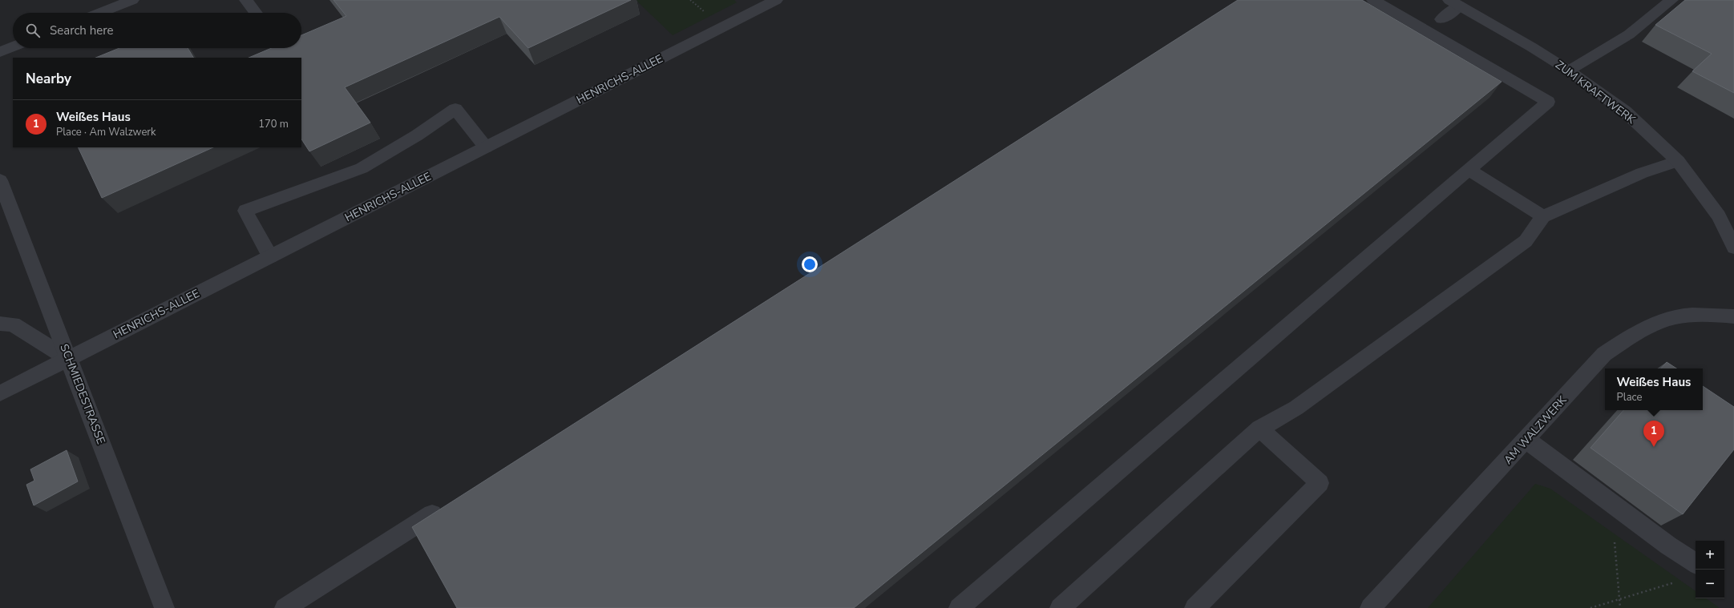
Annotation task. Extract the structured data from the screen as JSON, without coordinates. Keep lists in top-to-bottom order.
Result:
{
  "streets": {
    "street": [
      "HENRICHS-ALLEE",
      "ZUM KRAFTWERK",
      "SCHMIEDESTRASSE",
      "AM WALZWERK"
    ]
  },
  "crossings": [
    ["HENRICHS-ALLEE", "SCHMIEDESTRASSE"]
  ],
  "page": {
    "search": "Search here",
    "heading": "Nearby",
    "list": [
      {
        "mark": "1",
        "name": "Weißes Haus",
        "note": "Place · Am Walzwerk",
        "value": "170 m"
      }
    ],
    "popup": ["Weißes Haus", "Place"],
    "pins": "1",
    "map_buttons": ["+", "−"]
  }
}
